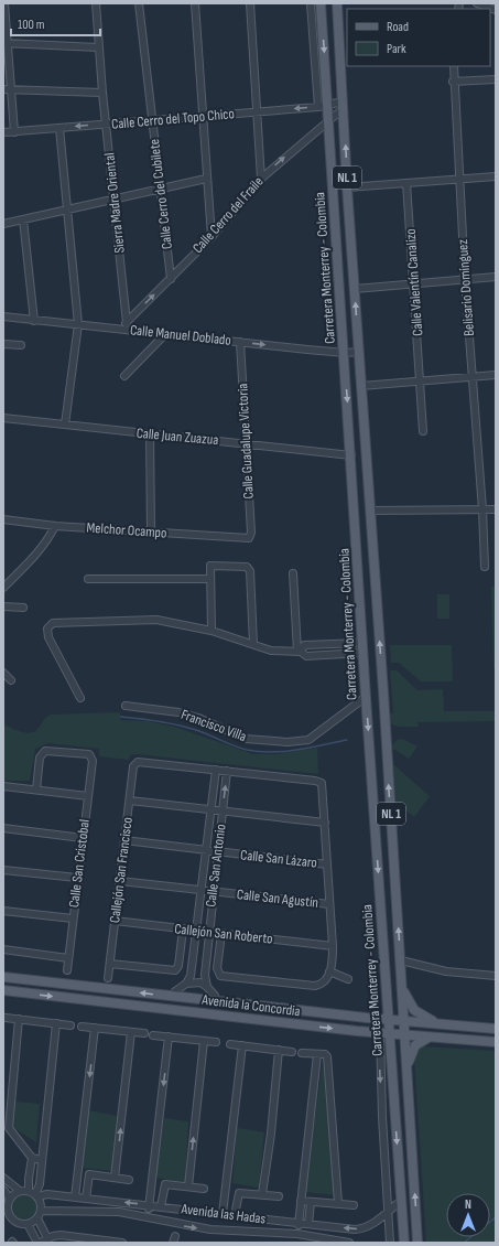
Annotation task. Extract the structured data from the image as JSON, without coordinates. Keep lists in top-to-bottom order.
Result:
{
  "streets": {
    "main road": ["NL 1", "Carretera Monterrey - Colombia", "Avenida la Concordia"],
    "street": [
      "Calle Cerro del Topo Chico",
      "Calle Cerro del Cubilete",
      "Sierra Madre Oriental",
      "Calle Cerro del Fraile",
      "Calle Valentín Canalizo",
      "Belisario Domínguez",
      "Calle Manuel Doblado",
      "Calle Juan Zuazua",
      "Calle Guadalupe Victoria",
      "Melchor Ocampo",
      "Francisco Villa",
      "Calle San Lázaro",
      "Calle San Cristobal",
      "Calle San Antonio",
      "Callejón San Francisco",
      "Calle San Agustín",
      "Callejón San Roberto",
      "Avenida las Hadas"
    ]
  },
  "crossings": [
    ["Calle Cerro del Topo Chico", "Calle Cerro del Cubilete"],
    ["Calle Cerro del Topo Chico", "Sierra Madre Oriental"],
    ["Calle Cerro del Topo Chico", "Calle Cerro del Fraile"],
    ["Calle Cerro del Topo Chico", "Carretera Monterrey - Colombia"],
    ["Calle Cerro del Cubilete", "Calle Cerro del Fraile"],
    ["Sierra Madre Oriental", "Calle Cerro del Fraile"],
    ["Calle Cerro del Fraile", "Carretera Monterrey - Colombia"],
    ["Calle Cerro del Fraile", "Calle Manuel Doblado"],
    ["Carretera Monterrey - Colombia", "Calle Manuel Doblado"],
    ["Carretera Monterrey - Colombia", "Calle Juan Zuazua"],
    ["Carretera Monterrey - Colombia", "Francisco Villa"],
    ["Carretera Monterrey - Colombia", "Avenida la Concordia"],
    ["Carretera Monterrey - Colombia", "Avenida las Hadas"],
    ["Calle Manuel Doblado", "Calle Guadalupe Victoria"],
    ["Calle Juan Zuazua", "Calle Guadalupe Victoria"],
    ["Calle Guadalupe Victoria", "Melchor Ocampo"],
    ["Calle San Lázaro", "Calle San Antonio"],
    ["Calle San Lázaro", "Callejón San Francisco"],
    ["Calle San Antonio", "Callejón San Francisco"],
    ["Calle San Antonio", "Calle San Agustín"],
    ["Calle San Antonio", "Callejón San Roberto"],
    ["Calle San Antonio", "Avenida la Concordia"],
    ["Callejón San Francisco", "Calle San Agustín"],
    ["Callejón San Francisco", "Callejón San Roberto"]
  ],
  "one_way": ["Calle Cerro del Fraile"],
  "legend": ["Road", "Park"],
  "scale_bar": "100 m",
  "north": "top"
}
